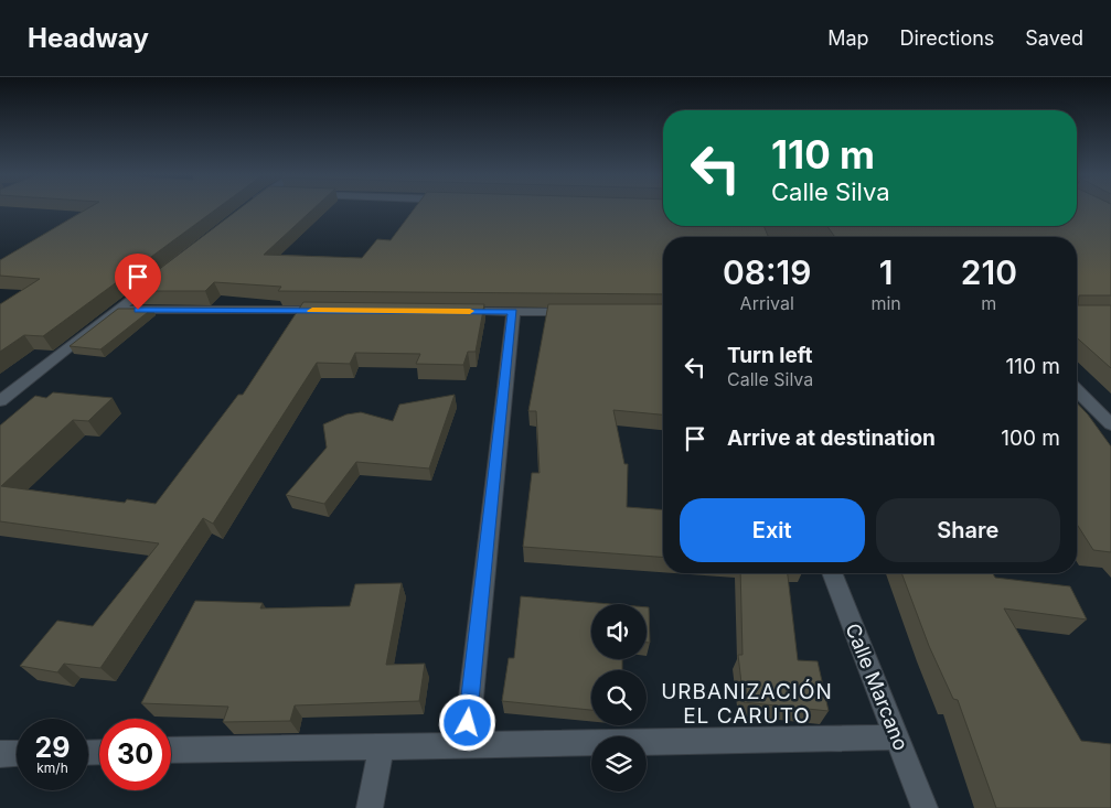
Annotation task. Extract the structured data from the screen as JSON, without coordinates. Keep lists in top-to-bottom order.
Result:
{
  "streets": {
    "street": ["Calle Marcano"]
  },
  "districts": ["URBANIZACIÓN EL CARUTO"],
  "page": {
    "header": "Headway",
    "nav": ["Map", "Directions", "Saved"],
    "turn": ["110 m", "Calle Silva"],
    "eta": [
      "08:19",
      "Arrival",
      "1",
      "min",
      "210",
      "m"
    ],
    "list": [
      {
        "name": "Turn left",
        "note": "Calle Silva",
        "value": "110 m"
      },
      {
        "name": "Arrive at destination",
        "value": "100 m"
      }
    ],
    "buttons": ["Exit", "Share"],
    "speed": "29 km/h",
    "limit": "30"
  }
}
